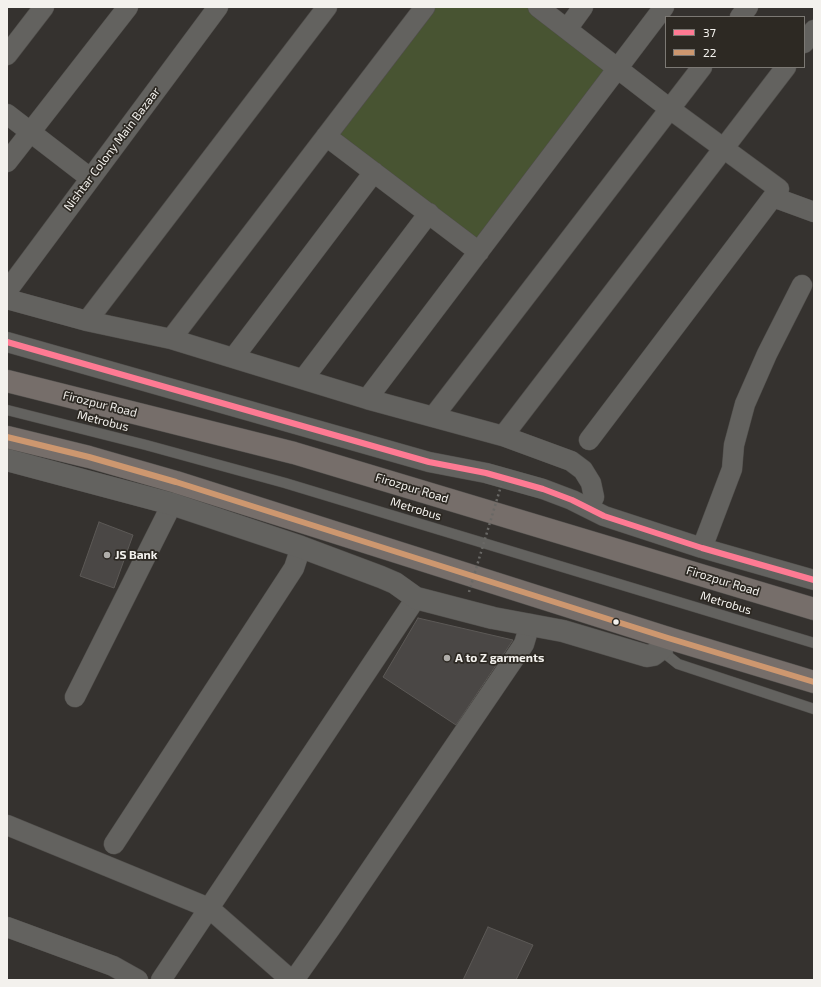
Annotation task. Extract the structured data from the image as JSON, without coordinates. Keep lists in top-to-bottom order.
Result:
{
  "streets": {
    "main road": ["Firozpur Road"],
    "street": ["Nishtar Colony Main Bazaar"],
    "lane": ["Metrobus"]
  },
  "places": ["JS Bank", "A to Z garments"],
  "lines": ["transit line 37", "transit line 22"],
  "legend": ["37", "22"]
}
